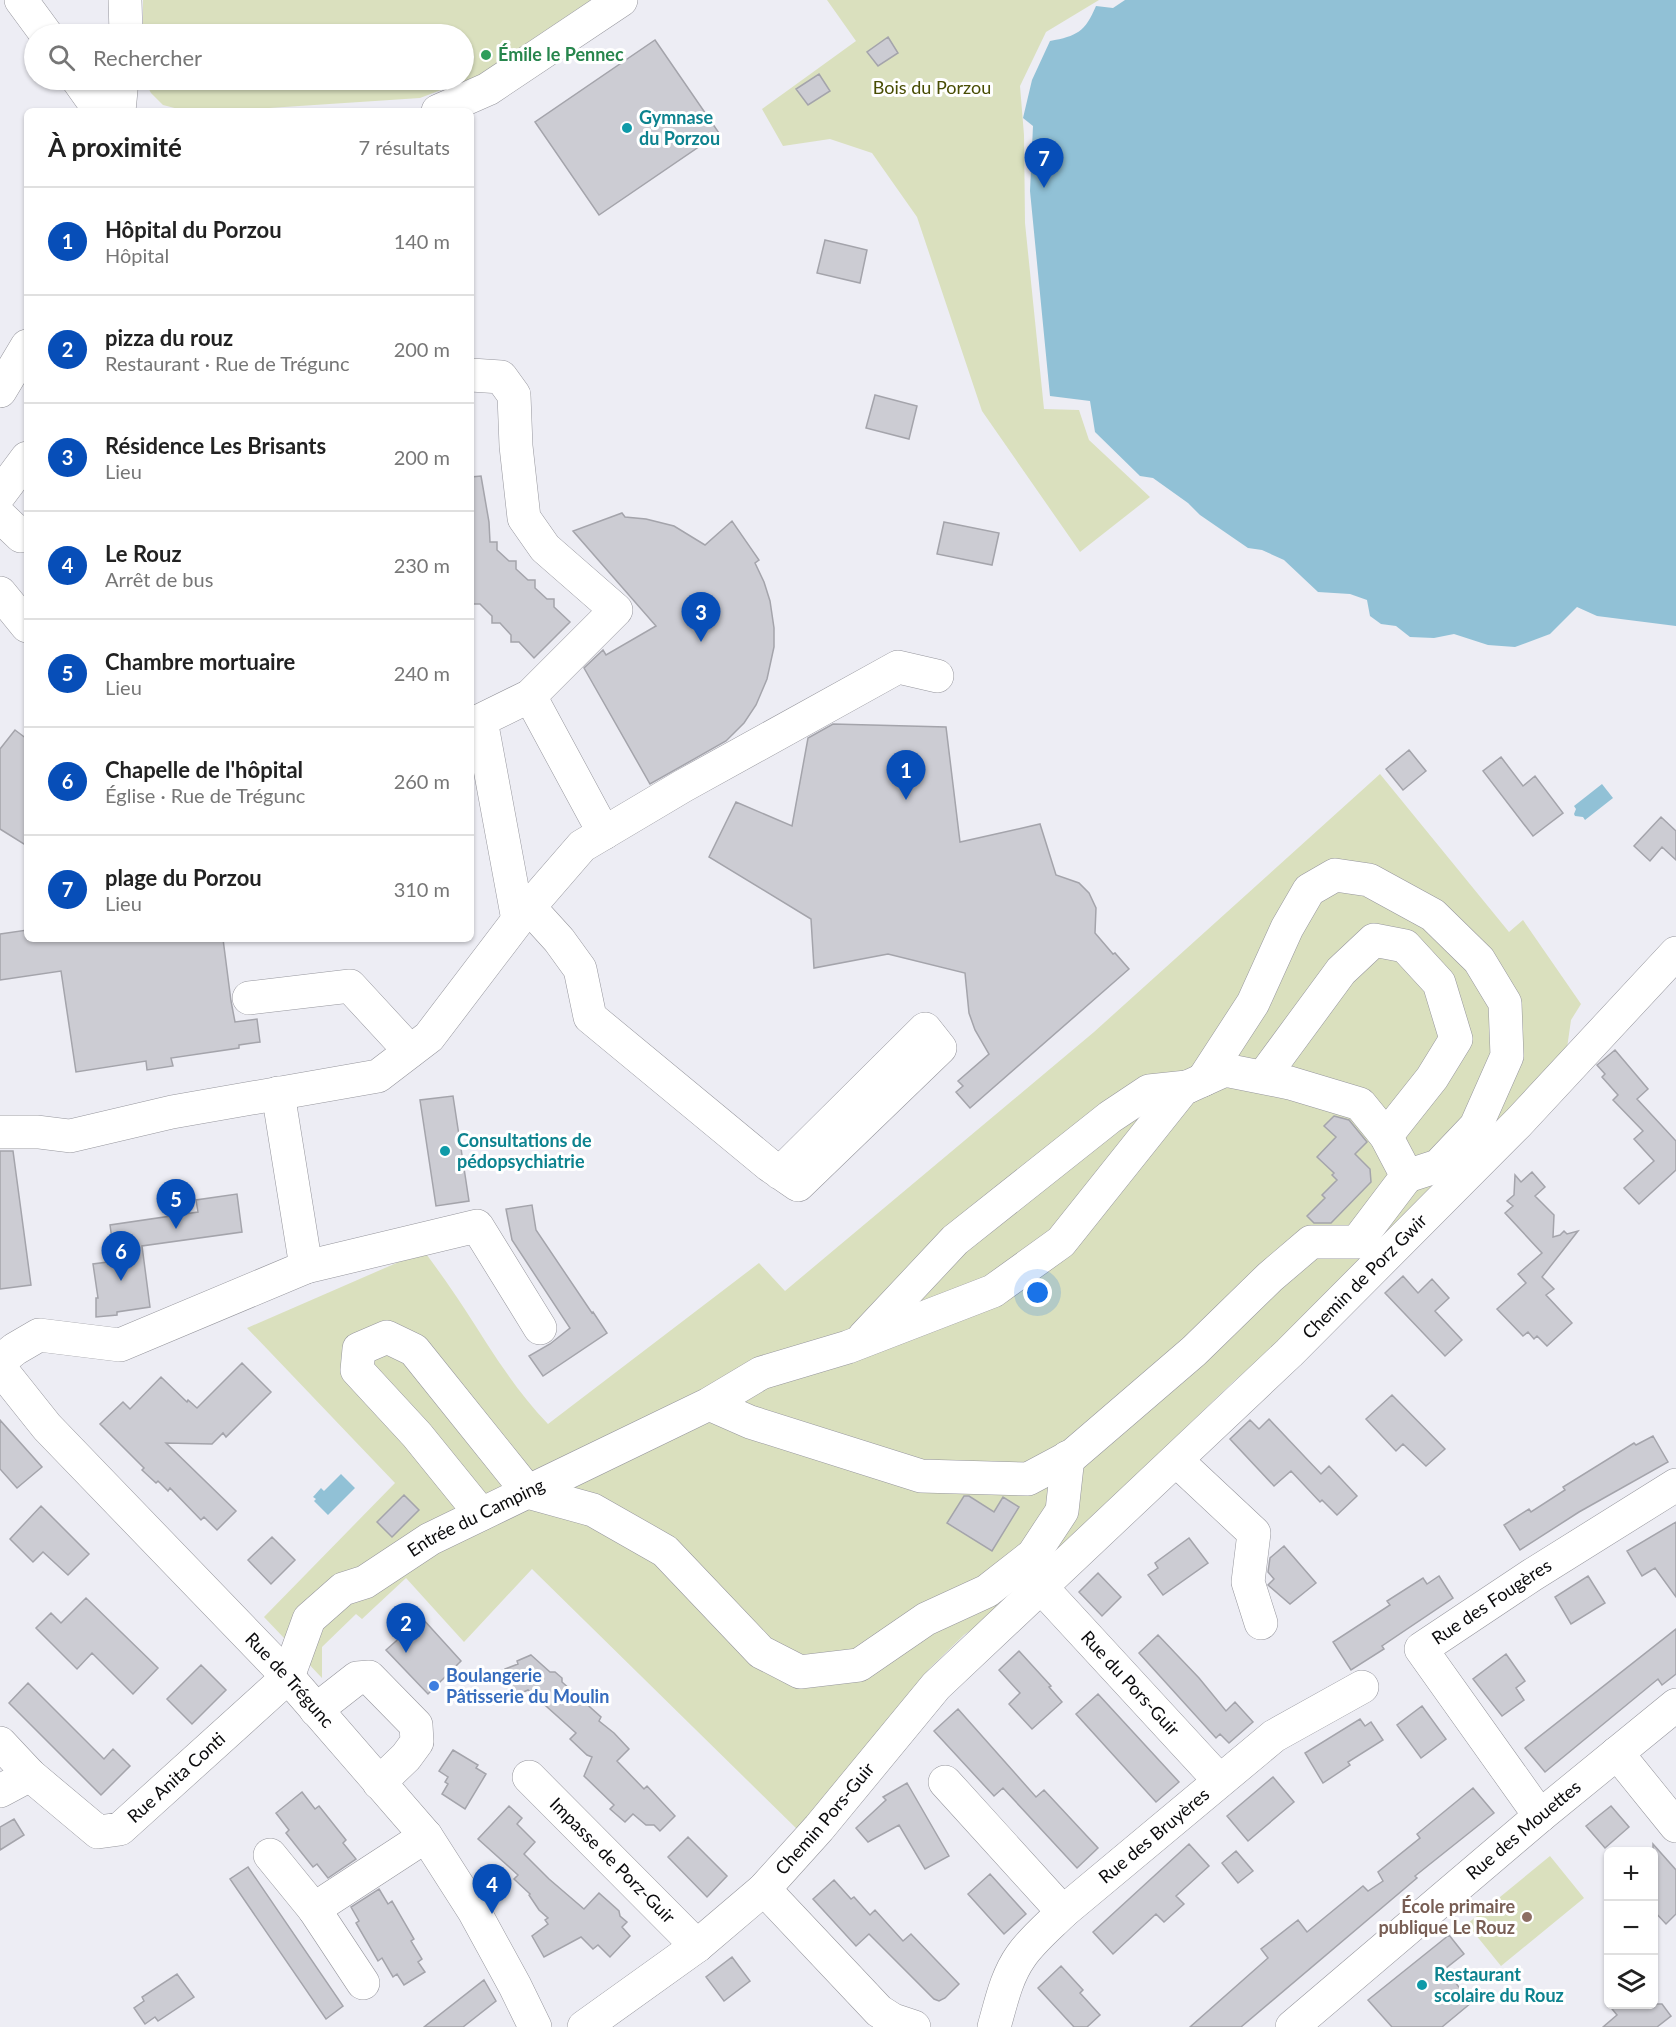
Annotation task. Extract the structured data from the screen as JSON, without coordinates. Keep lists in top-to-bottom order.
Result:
{
  "streets": {
    "street": [
      "Chemin de Porz Gwir",
      "Entrée du Camping",
      "Rue des Fougères",
      "Rue de Trégunc",
      "Rue du Pors-Guir",
      "Rue Anita Conti",
      "Chemin Pors-Guir",
      "Rue des Mouettes",
      "Rue des Bruyères",
      "Impasse de Porz-Guir"
    ]
  },
  "crossings": [
    ["Chemin de Porz Gwir", "Rue du Pors-Guir"],
    ["Chemin de Porz Gwir", "Chemin Pors-Guir"],
    ["Entrée du Camping", "Rue de Trégunc"],
    ["Entrée du Camping", "Rue Anita Conti"],
    ["Rue des Fougères", "Rue des Mouettes"],
    ["Rue de Trégunc", "Rue Anita Conti"],
    ["Rue du Pors-Guir", "Chemin Pors-Guir"],
    ["Rue du Pors-Guir", "Rue des Bruyères"],
    ["Chemin Pors-Guir", "Impasse de Porz-Guir"]
  ],
  "parks": ["Bois du Porzou"],
  "places": [
    "Émile le Pennec",
    "Gymnase du Porzou",
    "Consultations de pédopsychiatrie",
    "Boulangerie Pâtisserie du Moulin",
    "École primaire publique Le Rouz",
    "Restaurant scolaire du Rouz"
  ],
  "page": {
    "search": "Rechercher",
    "heading": ["À proximité", "7 résultats"],
    "pins": [
      "7",
      "3",
      "1",
      "5",
      "6",
      "2",
      "4"
    ],
    "list": [
      {
        "mark": "1",
        "name": "Hôpital du Porzou",
        "note": "Hôpital",
        "value": "140 m"
      },
      {
        "mark": "2",
        "name": "pizza du rouz",
        "note": "Restaurant · Rue de Trégunc",
        "value": "200 m"
      },
      {
        "mark": "3",
        "name": "Résidence Les Brisants",
        "note": "Lieu",
        "value": "200 m"
      },
      {
        "mark": "4",
        "name": "Le Rouz",
        "note": "Arrêt de bus",
        "value": "230 m"
      },
      {
        "mark": "5",
        "name": "Chambre mortuaire",
        "note": "Lieu",
        "value": "240 m"
      },
      {
        "mark": "6",
        "name": "Chapelle de l'hôpital",
        "note": "Église · Rue de Trégunc",
        "value": "260 m"
      },
      {
        "mark": "7",
        "name": "plage du Porzou",
        "note": "Lieu",
        "value": "310 m"
      }
    ],
    "map_buttons": ["+", "−"]
  }
}
